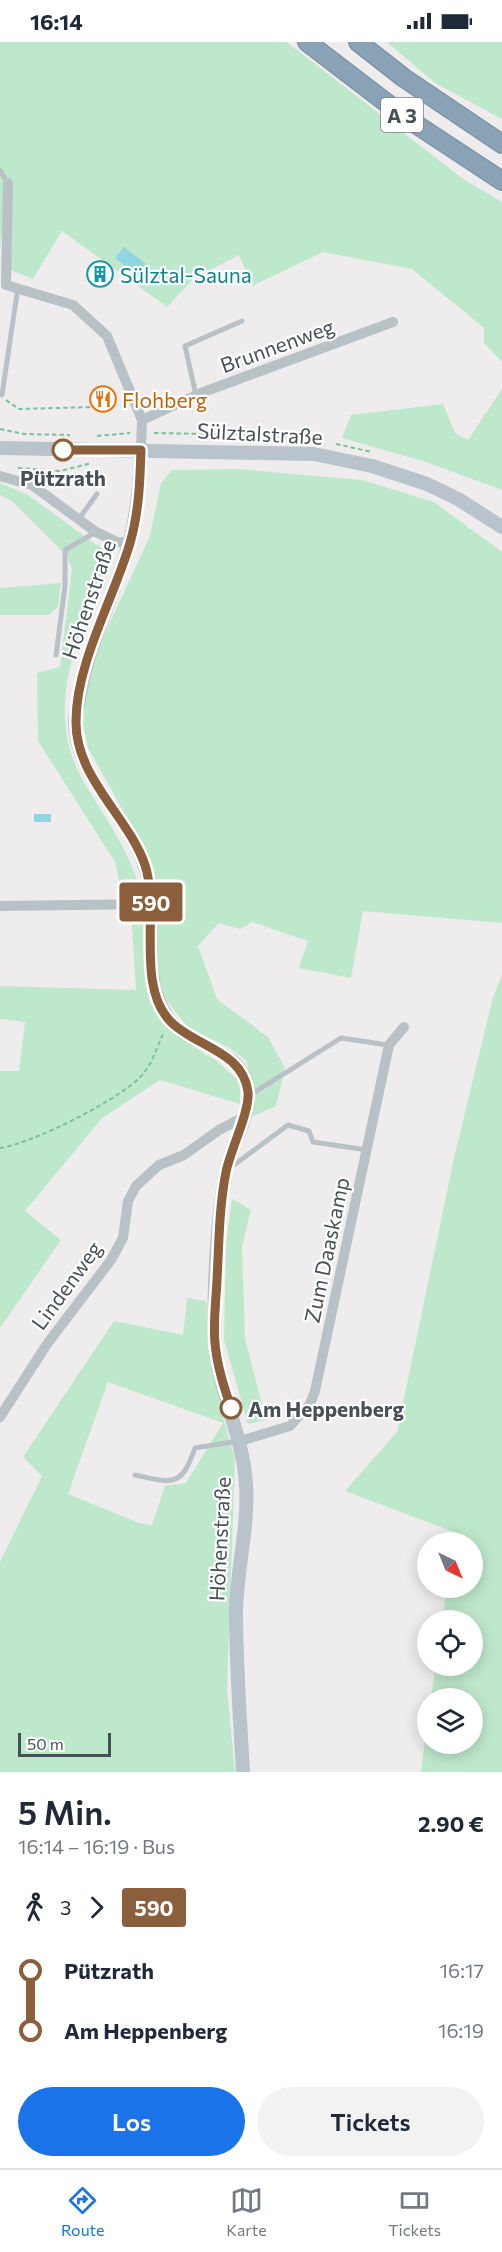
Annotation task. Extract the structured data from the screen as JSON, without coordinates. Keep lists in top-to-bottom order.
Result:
{
  "streets": {
    "highway": ["A 3"],
    "main road": ["Sülztalstraße", "Höhenstraße"],
    "street": ["Brunnenweg", "Zum Daaskamp", "Lindenweg"]
  },
  "crossings": [
    ["Sülztalstraße", "Höhenstraße"],
    ["Höhenstraße", "Zum Daaskamp"],
    ["Höhenstraße", "Lindenweg"]
  ],
  "places": {
    "building": ["Sülztal-Sauna"],
    "restaurant": ["Flohberg"],
    "other": ["Pützrath", "Am Heppenberg"]
  },
  "lines": ["bus line 590"],
  "scale_bar": "50 m",
  "north": "bottom right",
  "page": {
    "status": "16:14",
    "on_map": "590",
    "scale": "50 m",
    "heading": ["5 Min.", "16:14 – 16:19 · Bus", "2.90 €"],
    "legs": ["3", "590"],
    "list": [
      {
        "name": "Pützrath",
        "value": "16:17"
      },
      {
        "name": "Am Heppenberg",
        "value": "16:19"
      }
    ],
    "buttons": ["Los", "Tickets"],
    "tabs": ["Route", "Karte", "Tickets"]
  }
}
